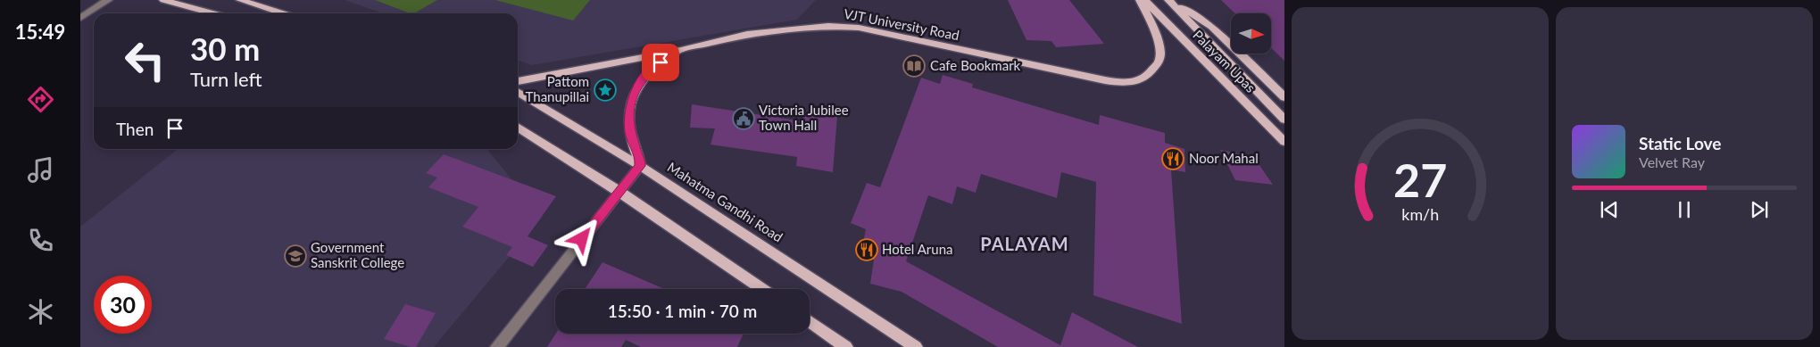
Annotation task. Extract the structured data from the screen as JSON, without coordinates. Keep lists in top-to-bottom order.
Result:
{
  "streets": {
    "main road": ["VJT University Road", "Palayam Upas", "Mahatma Gandhi Road"]
  },
  "districts": ["PALAYAM"],
  "places": {
    "library": ["Cafe Bookmark"],
    "place": ["Pattom Thanupillai"],
    "public building": ["Victoria Jubilee Town Hall"],
    "restaurant": ["Noor Mahal", "Hotel Aruna"],
    "school or university": ["Government Sanskrit College"]
  },
  "north": "right",
  "page": {
    "tabs": "15:49",
    "turn": ["30 m", "Turn left"],
    "then": "Then",
    "song": ["Static Love", "Velvet Ray"],
    "limit": "30",
    "trip": "15:50 · 1 min · 70 m",
    "gauge": ["27", "km/h"]
  }
}
